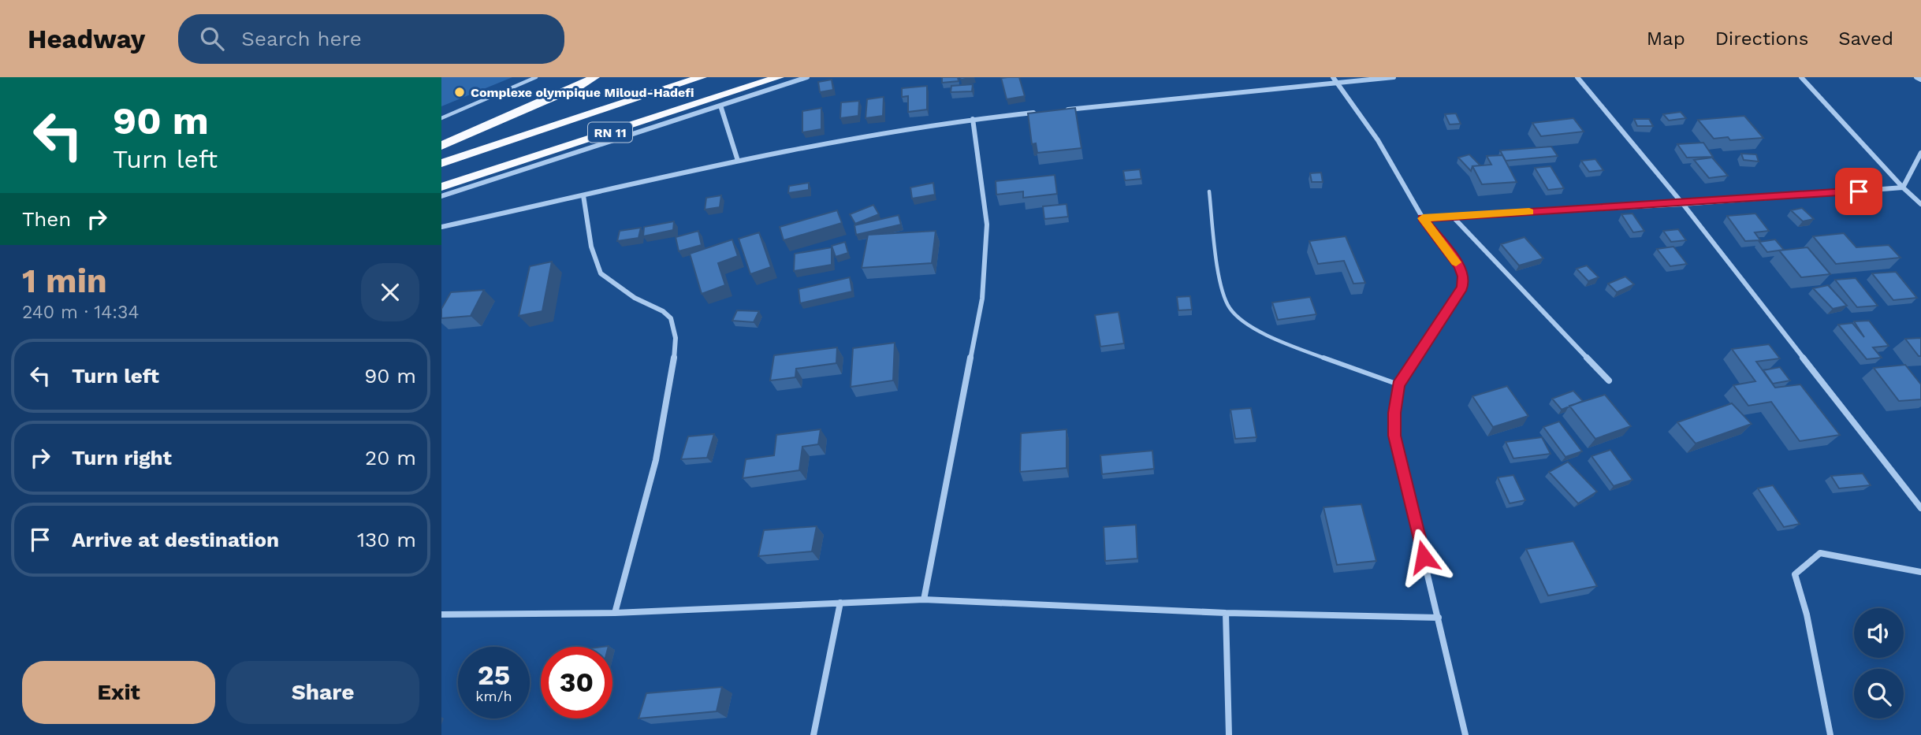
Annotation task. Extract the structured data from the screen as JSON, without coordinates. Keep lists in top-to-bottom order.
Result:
{
  "streets": {
    "highway": ["RN 11"]
  },
  "places": ["Complexe olympique Miloud-Hadefi"],
  "page": {
    "header": "Headway",
    "search": "Search here",
    "nav": ["Map", "Directions", "Saved"],
    "turn": ["90 m", "Turn left"],
    "then": "Then",
    "heading": ["1 min", "240 m · 14:34"],
    "list": [
      {
        "name": "Turn left",
        "value": "90 m"
      },
      {
        "name": "Turn right",
        "value": "20 m"
      },
      {
        "name": "Arrive at destination",
        "value": "130 m"
      }
    ],
    "speed": "25 km/h",
    "limit": "30",
    "buttons": ["Exit", "Share"]
  }
}
